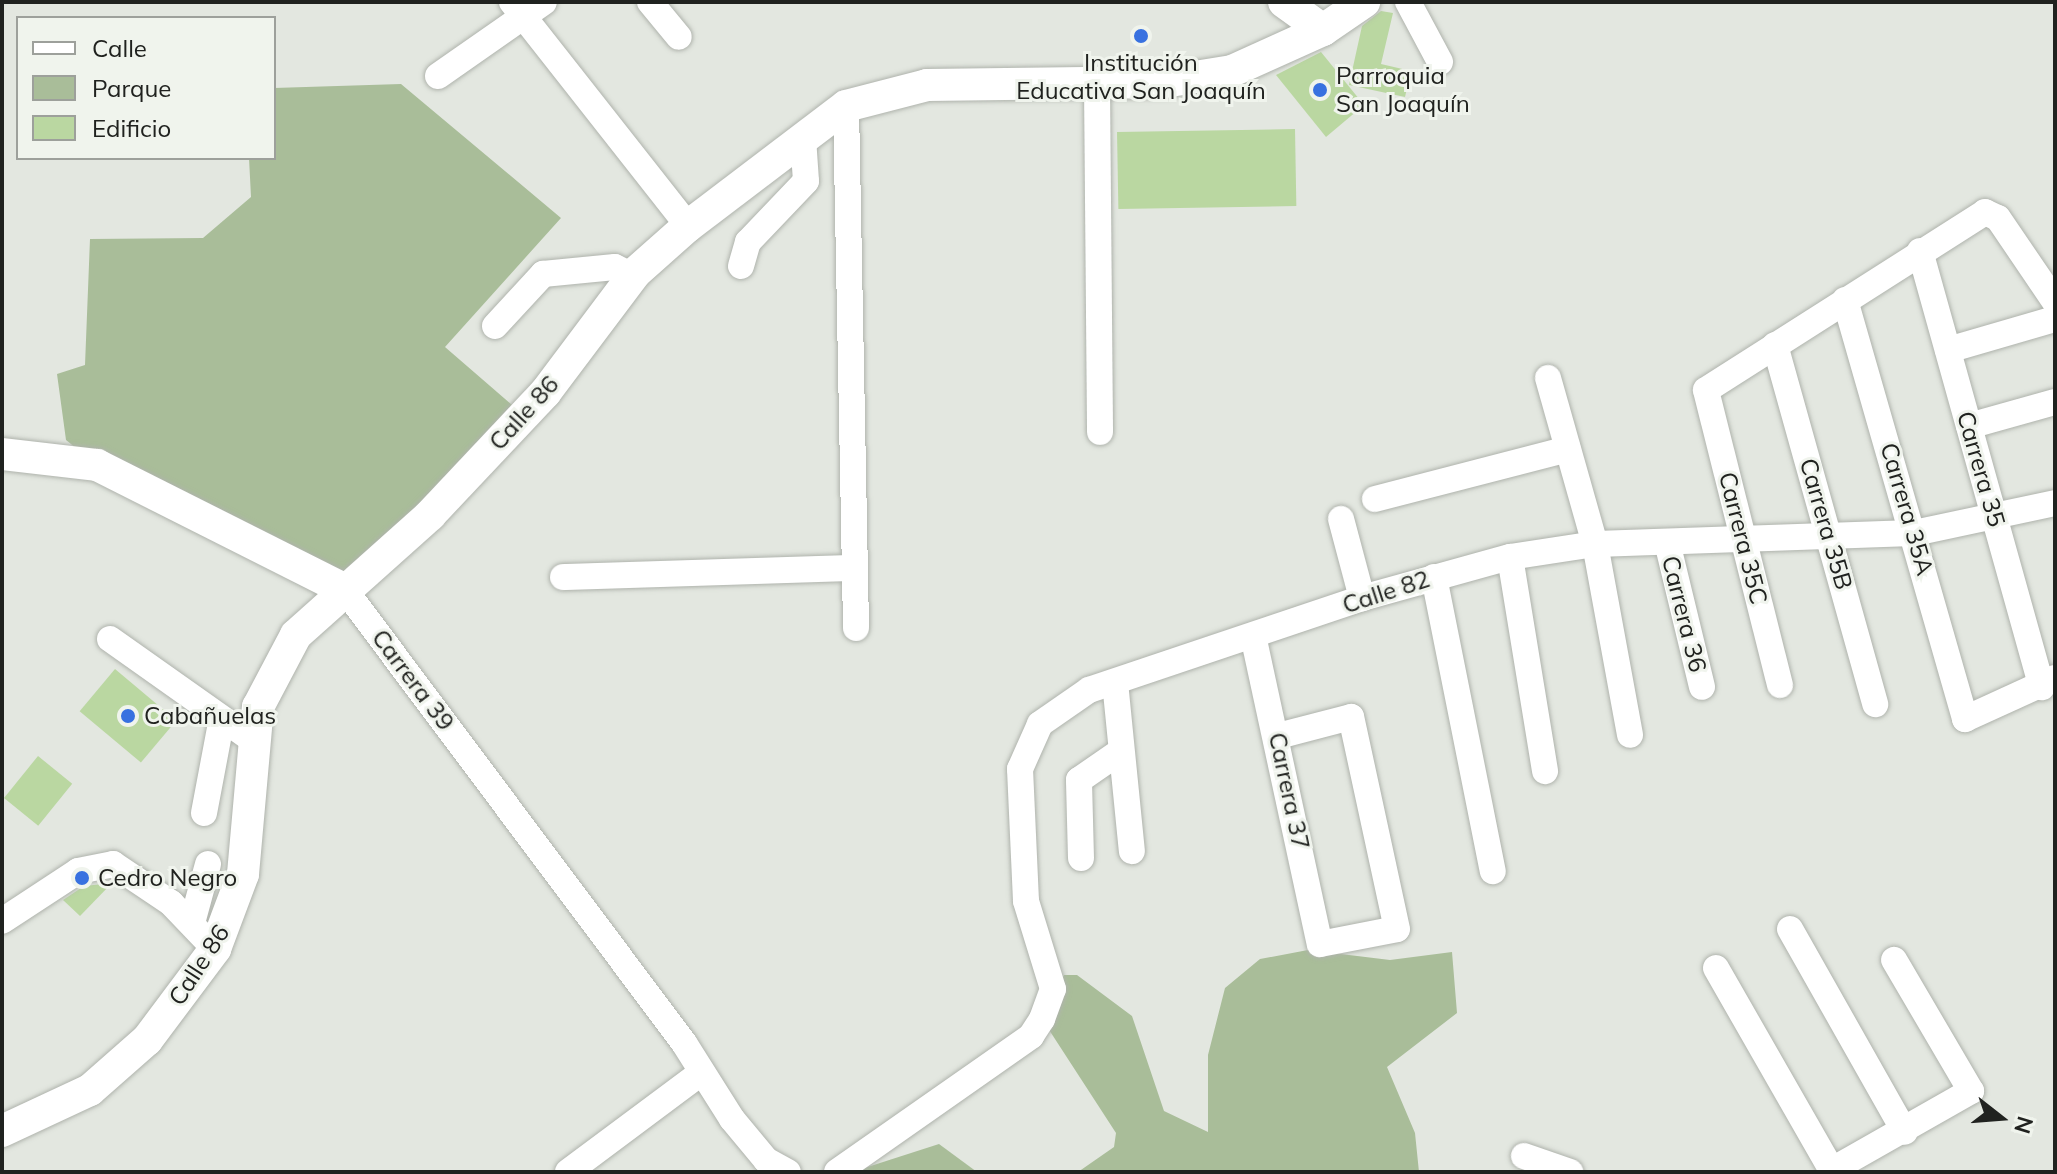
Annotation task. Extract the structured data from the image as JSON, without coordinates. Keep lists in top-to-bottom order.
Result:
{
  "streets": {
    "main road": ["Calle 86", "Carrera 39"],
    "street": [
      "Carrera 35",
      "Carrera 35A",
      "Carrera 35B",
      "Carrera 35C",
      "Calle 82",
      "Carrera 36",
      "Carrera 37"
    ]
  },
  "crossings": [
    ["Calle 86", "Carrera 39"],
    ["Carrera 35", "Carrera 35A"],
    ["Carrera 35", "Calle 82"],
    ["Carrera 35A", "Calle 82"],
    ["Carrera 35B", "Carrera 35C"],
    ["Carrera 35B", "Calle 82"],
    ["Carrera 35C", "Calle 82"],
    ["Calle 82", "Carrera 36"],
    ["Calle 82", "Carrera 37"]
  ],
  "places": [
    "Institución Educativa San Joaquín",
    "Parroquia San Joaquín",
    "Cabañuelas",
    "Cedro Negro"
  ],
  "legend": ["Calle", "Parque", "Edificio"],
  "north": "right"
}
